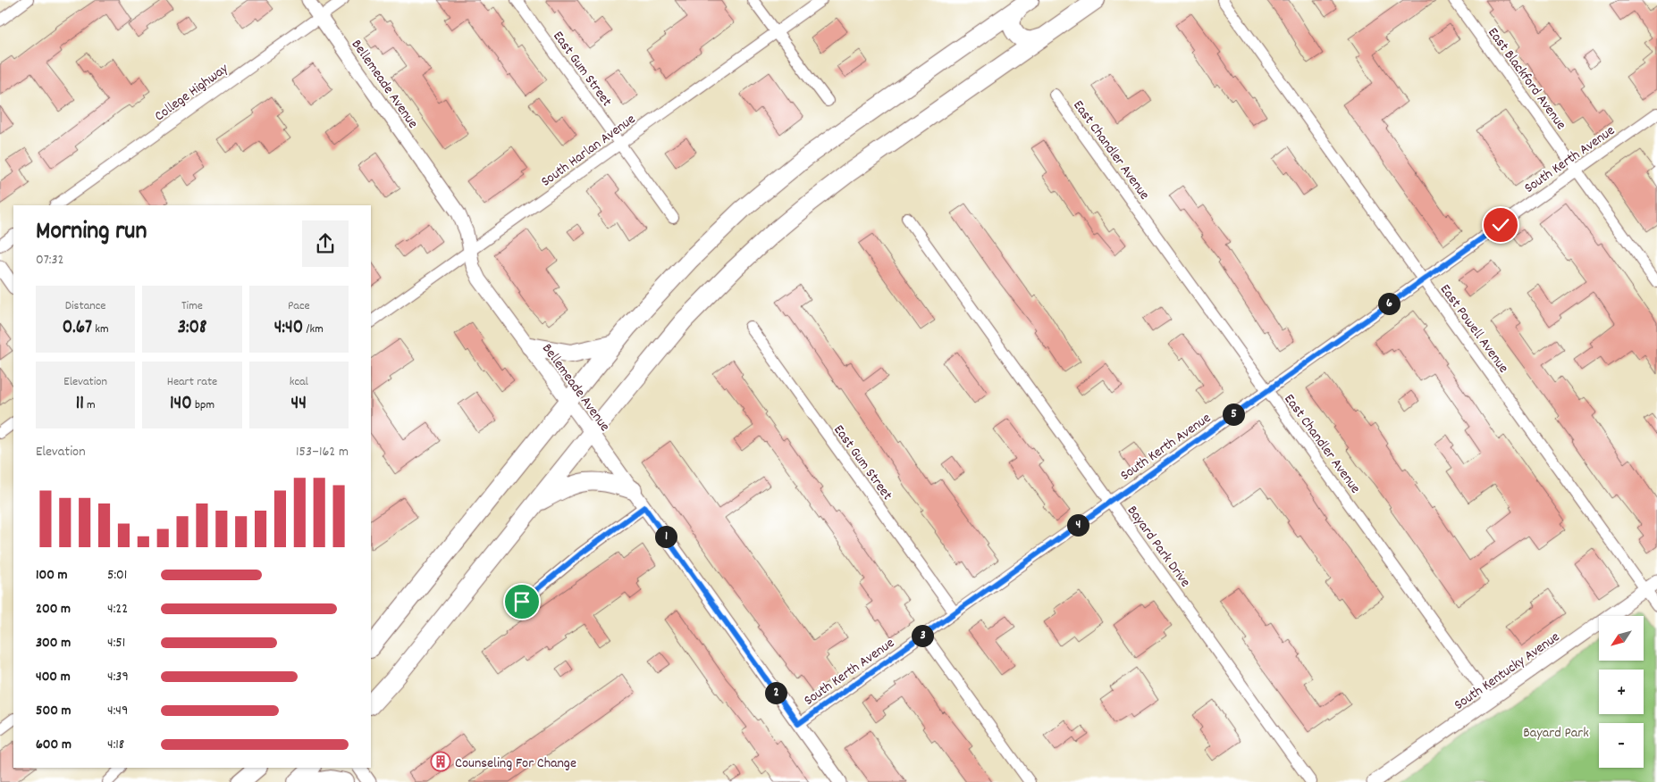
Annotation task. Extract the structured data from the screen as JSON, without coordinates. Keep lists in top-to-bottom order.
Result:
{
  "streets": {
    "street": [
      "East Gum Street",
      "East Blackford Avenue",
      "Bellemeade Avenue",
      "College Highway",
      "South Harlan Avenue",
      "East Chandler Avenue",
      "South Kerth Avenue",
      "East Powell Avenue",
      "Bayard Park Drive",
      "South Kentucky Avenue"
    ]
  },
  "crossings": [
    ["East Gum Street", "South Harlan Avenue"],
    ["East Gum Street", "South Kerth Avenue"],
    ["East Blackford Avenue", "South Kerth Avenue"],
    ["Bellemeade Avenue", "College Highway"],
    ["Bellemeade Avenue", "South Harlan Avenue"],
    ["Bellemeade Avenue", "South Kerth Avenue"],
    ["East Chandler Avenue", "South Kerth Avenue"],
    ["East Chandler Avenue", "South Kentucky Avenue"],
    ["South Kerth Avenue", "East Powell Avenue"],
    ["South Kerth Avenue", "Bayard Park Drive"],
    ["East Powell Avenue", "South Kentucky Avenue"]
  ],
  "parks": ["Bayard Park"],
  "places": {
    "building": ["Counseling For Change"]
  },
  "north": "bottom left",
  "page": {
    "heading": ["Morning run", "07:32"],
    "stats": [
      ["Distance", "0.67 km"],
      ["Time", "3:08"],
      ["Pace", "4:40 /km"],
      ["Elevation", "11 m"],
      ["Heart rate", "140 bpm"],
      ["kcal", "44"]
    ],
    "pins": [
      "6",
      "5",
      "4",
      "1",
      "3",
      "2"
    ],
    "chart": ["Elevation", "153–162 m"],
    "list": [
      {
        "name": "100 m",
        "note": "5:01"
      },
      {
        "name": "200 m",
        "note": "4:22"
      },
      {
        "name": "300 m",
        "note": "4:51"
      },
      {
        "name": "400 m",
        "note": "4:39"
      },
      {
        "name": "500 m",
        "note": "4:49"
      },
      {
        "name": "600 m",
        "note": "4:18"
      }
    ],
    "map_buttons": ["+", "−"]
  }
}
